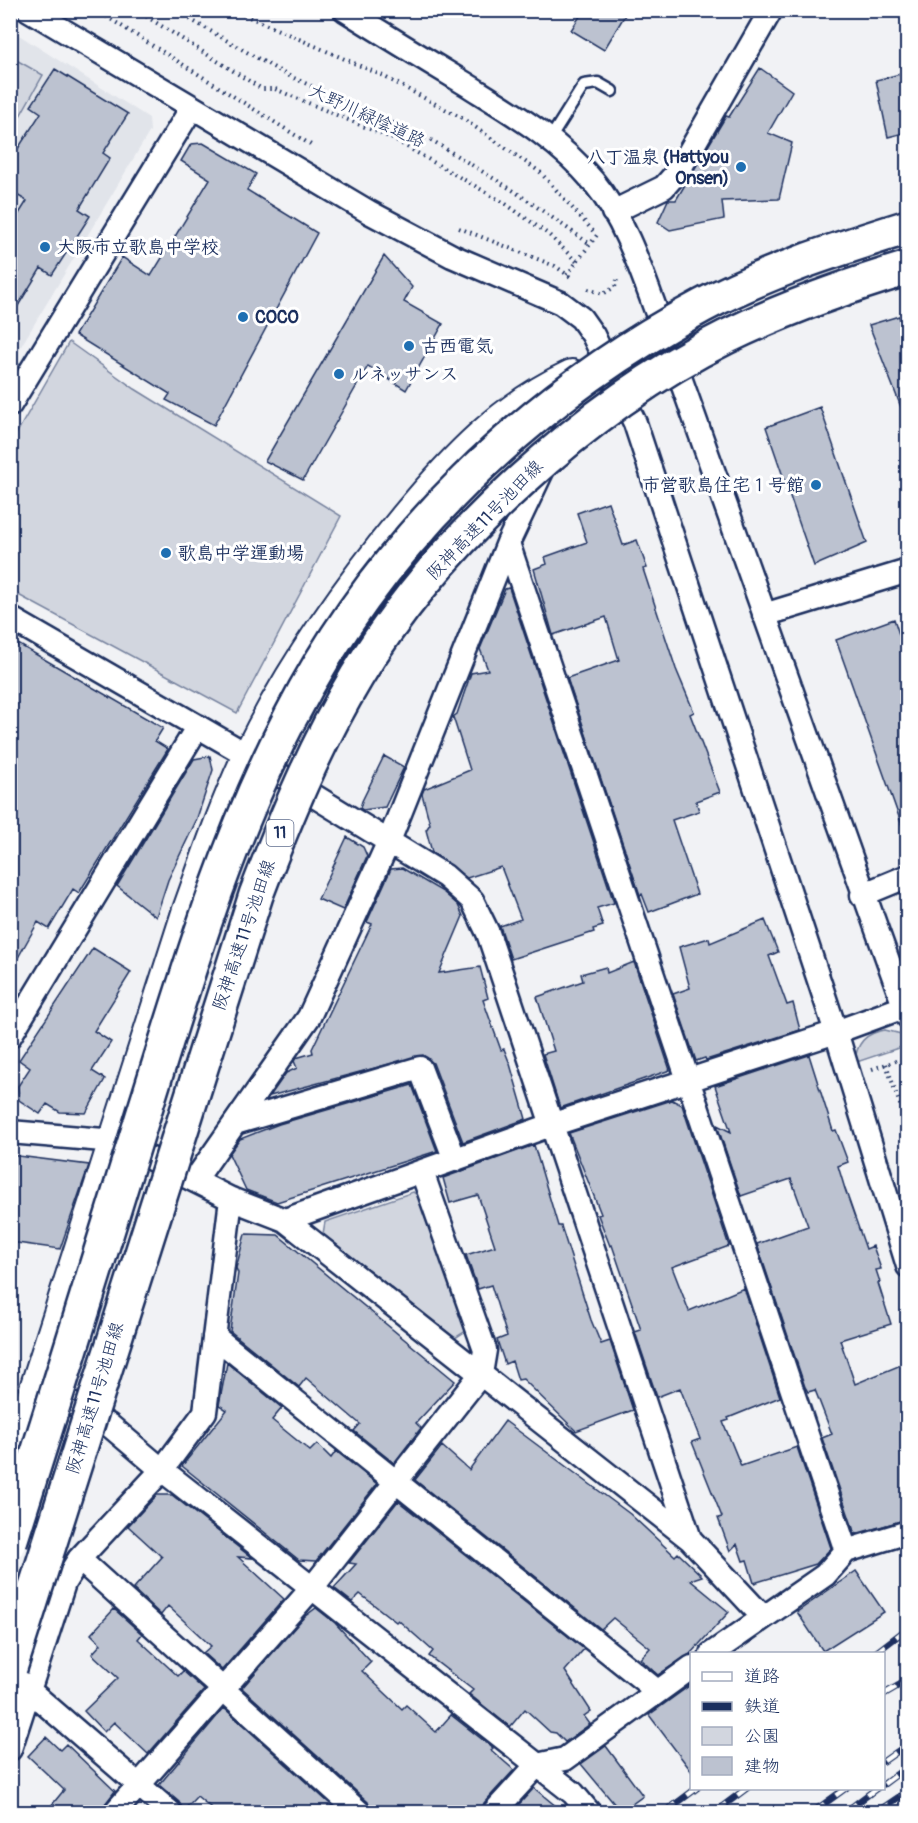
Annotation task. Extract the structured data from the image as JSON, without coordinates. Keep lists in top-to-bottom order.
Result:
{
  "streets": {
    "highway": ["阪神高速11号池田線", "11"],
    "path": ["大野川緑陰道路"]
  },
  "places": [
    "八丁温泉 (Hattyou Onsen)",
    "大阪市立歌島中学校",
    "COCO",
    "古西電気",
    "ルネッサンス",
    "市営歌島住宅１号館",
    "歌島中学運動場"
  ],
  "legend": [
    "道路",
    "鉄道",
    "公園",
    "建物"
  ]
}
